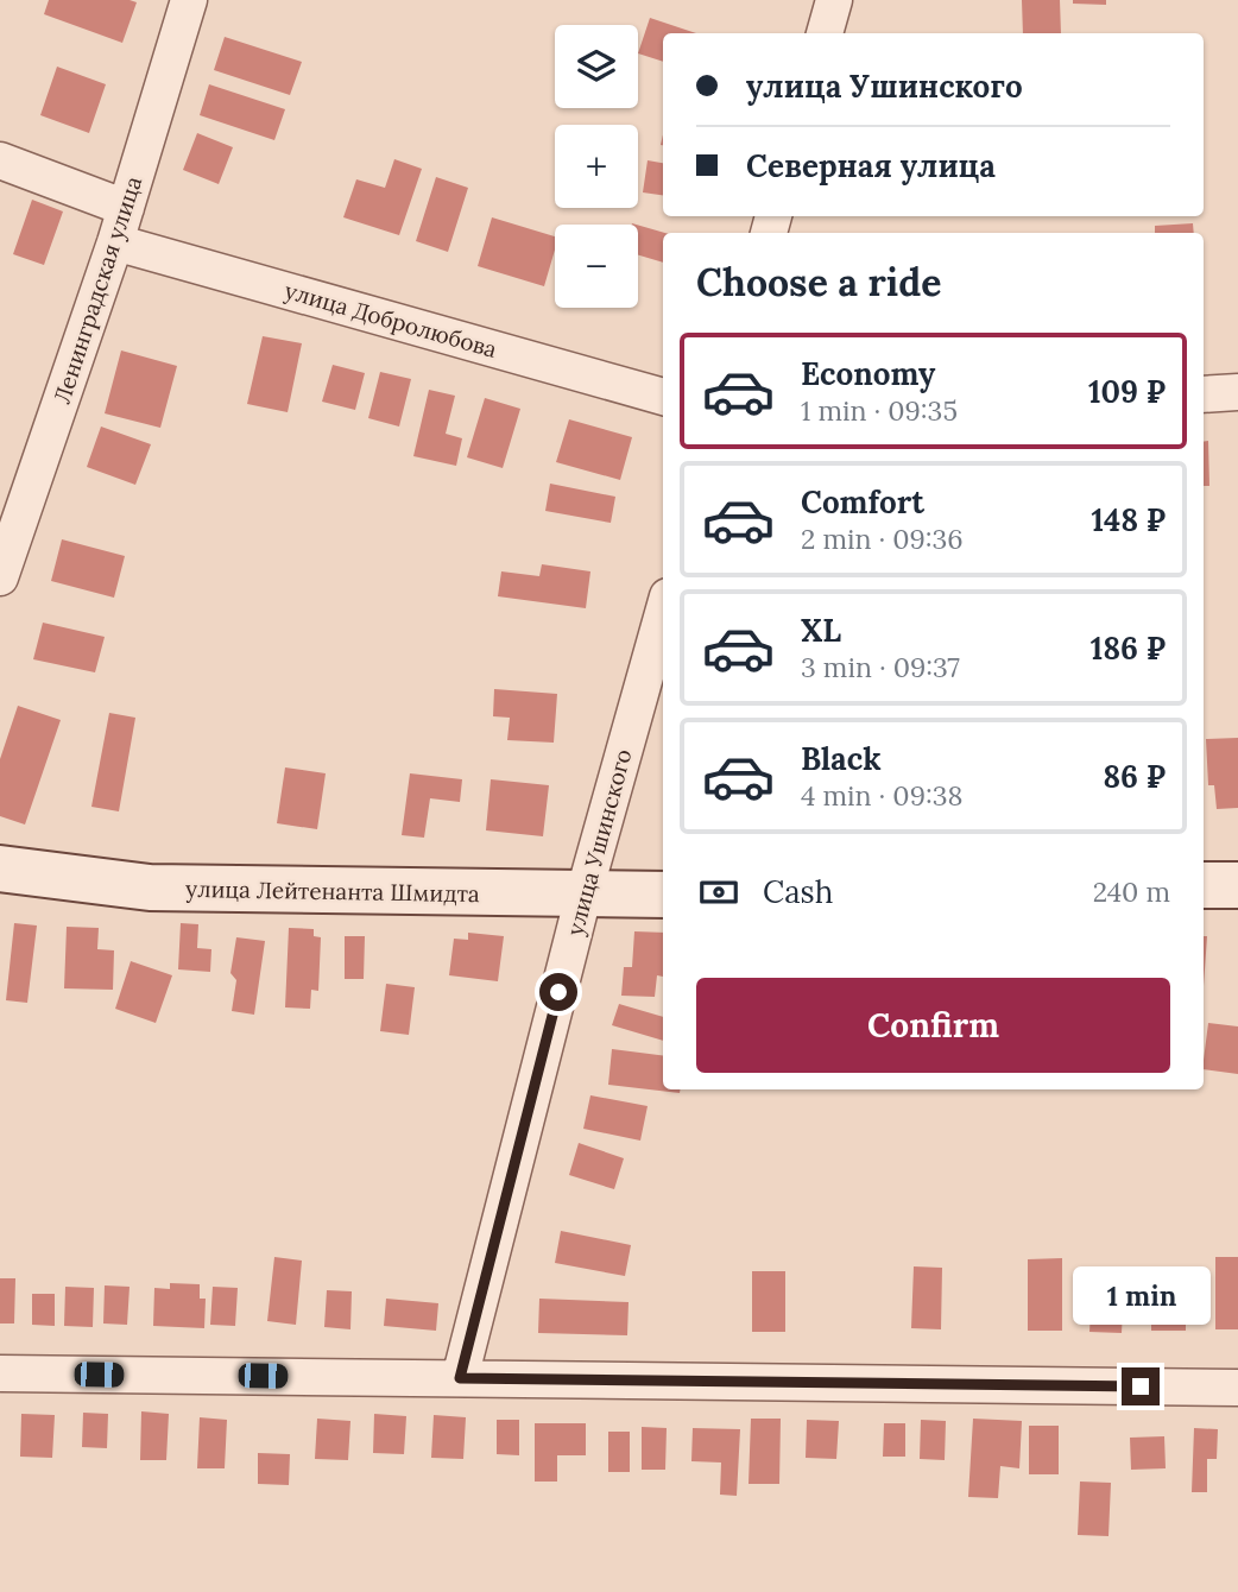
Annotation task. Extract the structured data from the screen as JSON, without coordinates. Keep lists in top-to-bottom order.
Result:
{
  "streets": {
    "main road": ["улица Лейтенанта Шмидта"],
    "street": ["Ленинградская улица", "улица Добролюбова", "улица Ушинского"]
  },
  "crossings": [
    ["Ленинградская улица", "улица Добролюбова"],
    ["улица Ушинского", "улица Лейтенанта Шмидта"]
  ],
  "page": {
    "map_buttons": ["+", "−"],
    "banner": ["улица Ушинского", "Северная улица"],
    "heading": "Choose a ride",
    "list": [
      {
        "name": "Economy",
        "note": "1 min · 09:35",
        "value": "109 ₽"
      },
      {
        "name": "Comfort",
        "note": "2 min · 09:36",
        "value": "148 ₽"
      },
      {
        "name": "XL",
        "note": "3 min · 09:37",
        "value": "186 ₽"
      },
      {
        "name": "Black",
        "note": "4 min · 09:38",
        "value": "86 ₽"
      }
    ],
    "pay": ["Cash", "240 m"],
    "buttons": "Confirm",
    "bubble": "1 min"
  }
}
